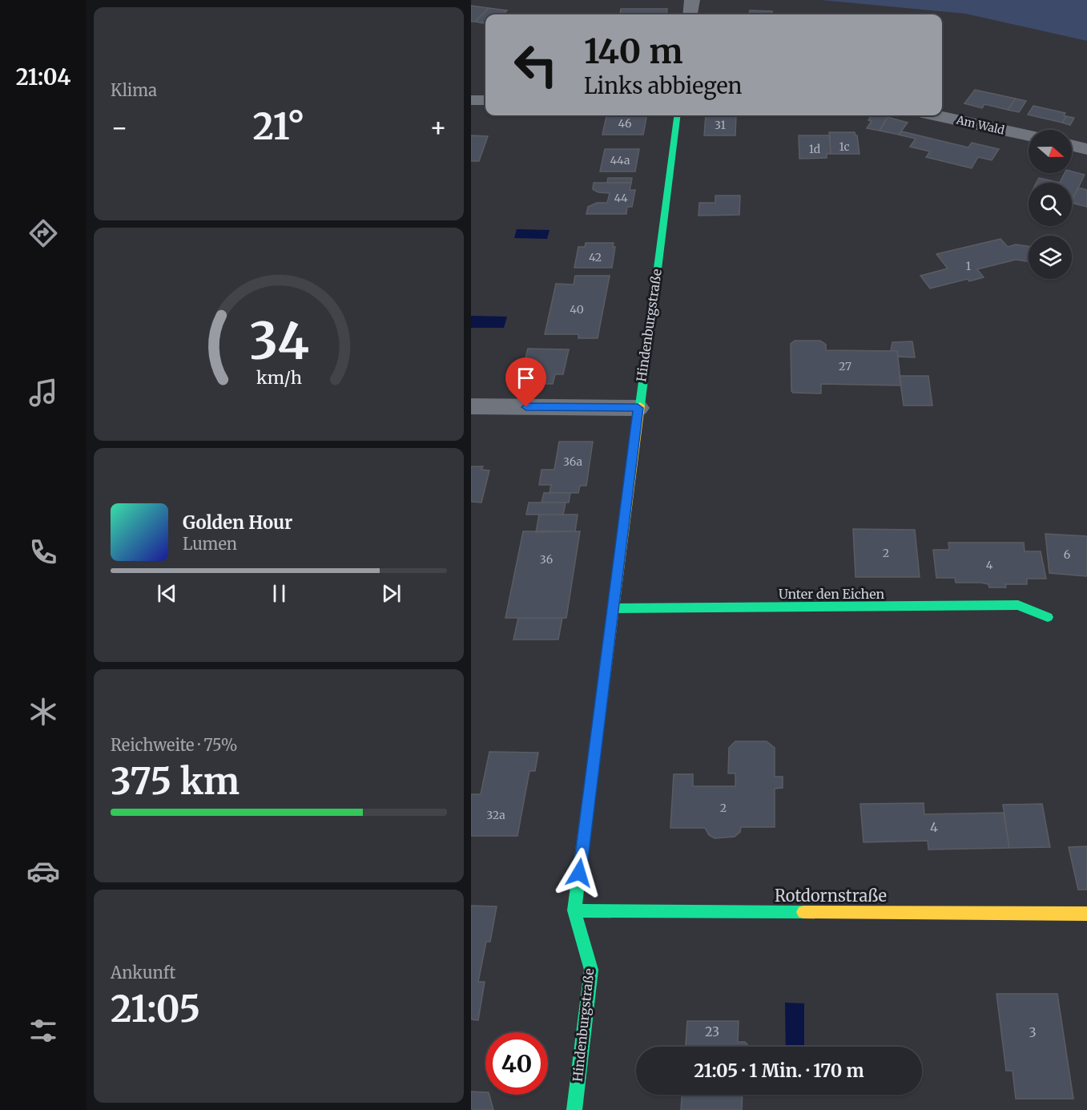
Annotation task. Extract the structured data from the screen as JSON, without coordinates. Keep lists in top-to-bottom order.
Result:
{
  "streets": {
    "street": [
      "Am Wald",
      "Hindenburgstraße",
      "Unter den Eichen",
      "Rotdornstraße"
    ]
  },
  "crossings": [
    ["Hindenburgstraße", "Unter den Eichen"],
    ["Hindenburgstraße", "Rotdornstraße"]
  ],
  "house_numbers": [
    "46",
    "31",
    "1c",
    "1d",
    "44a",
    "44",
    "42",
    "1",
    "40",
    "27",
    "36a",
    "2",
    "6",
    "36",
    "4",
    "2",
    "32a",
    "4",
    "23",
    "3"
  ],
  "north": "right",
  "page": {
    "tabs": "21:04",
    "tile": [
      "Klima",
      ["Reichweite · 75%", "375 km"],
      ["Ankunft", "21:05"]
    ],
    "turn": ["140 m", "Links abbiegen"],
    "heat": ["−", "21°", "+"],
    "song": ["Golden Hour", "Lumen"],
    "limit": "40",
    "trip": "21:05 · 1 Min. · 170 m",
    "gauge": ["34", "km/h"]
  }
}
